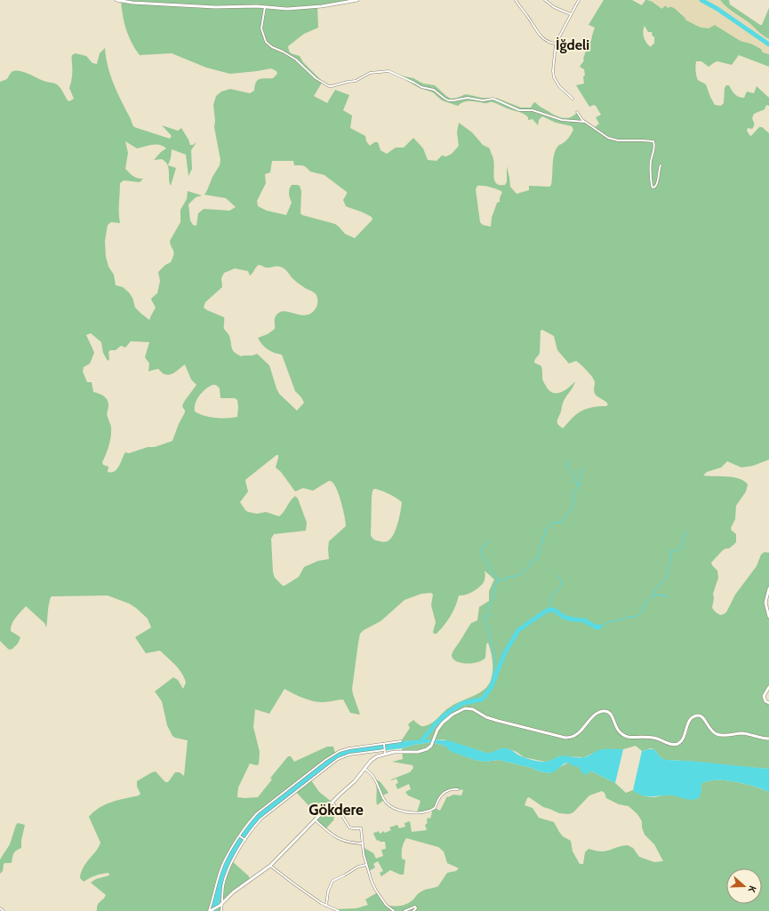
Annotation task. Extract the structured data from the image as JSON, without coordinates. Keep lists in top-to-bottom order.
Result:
{
  "districts": ["İğdeli", "Gökdere"],
  "north": "right"
}
